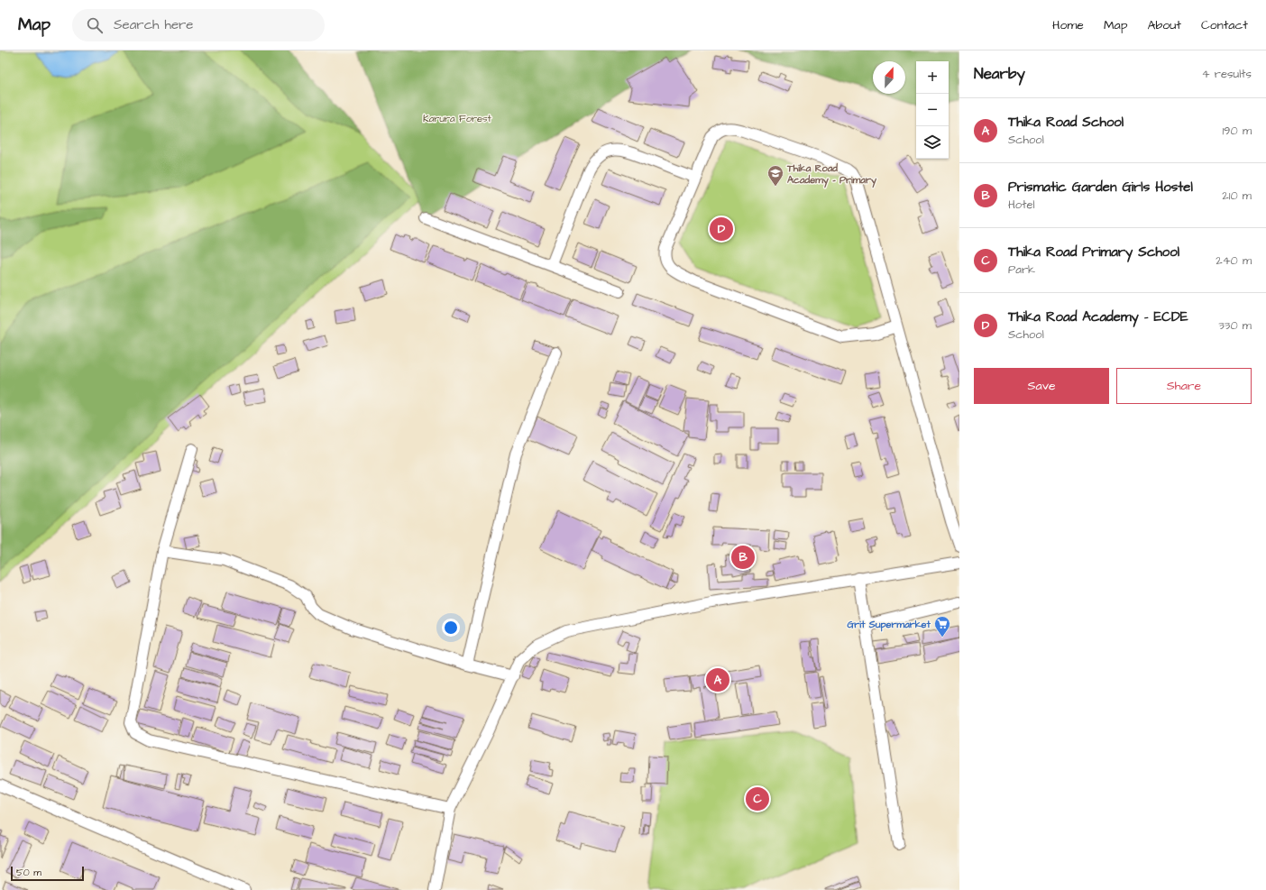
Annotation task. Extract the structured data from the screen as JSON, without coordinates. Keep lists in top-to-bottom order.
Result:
{
  "parks": ["Karura Forest"],
  "places": {
    "school or university": ["Thika Road Academy - Primary"],
    "supermarket": ["Grit Supermarket"]
  },
  "scale_bar": "50 m",
  "north": "top",
  "page": {
    "header": "Map",
    "search": "Search here",
    "nav": [
      "Home",
      "Map",
      "About",
      "Contact"
    ],
    "heading": ["Nearby", "4 results"],
    "map_buttons": ["+", "−"],
    "list": [
      {
        "mark": "A",
        "name": "Thika Road School",
        "note": "School",
        "value": "190 m"
      },
      {
        "mark": "B",
        "name": "Prismatic Garden Girls Hostel",
        "note": "Hotel",
        "value": "210 m"
      },
      {
        "mark": "C",
        "name": "Thika Road Primary School",
        "note": "Park",
        "value": "240 m"
      },
      {
        "mark": "D",
        "name": "Thika Road Academy - ECDE",
        "note": "School",
        "value": "330 m"
      }
    ],
    "pins": [
      "D",
      "B",
      "A",
      "C"
    ],
    "buttons": ["Save", "Share"],
    "scale": "50 m"
  }
}
